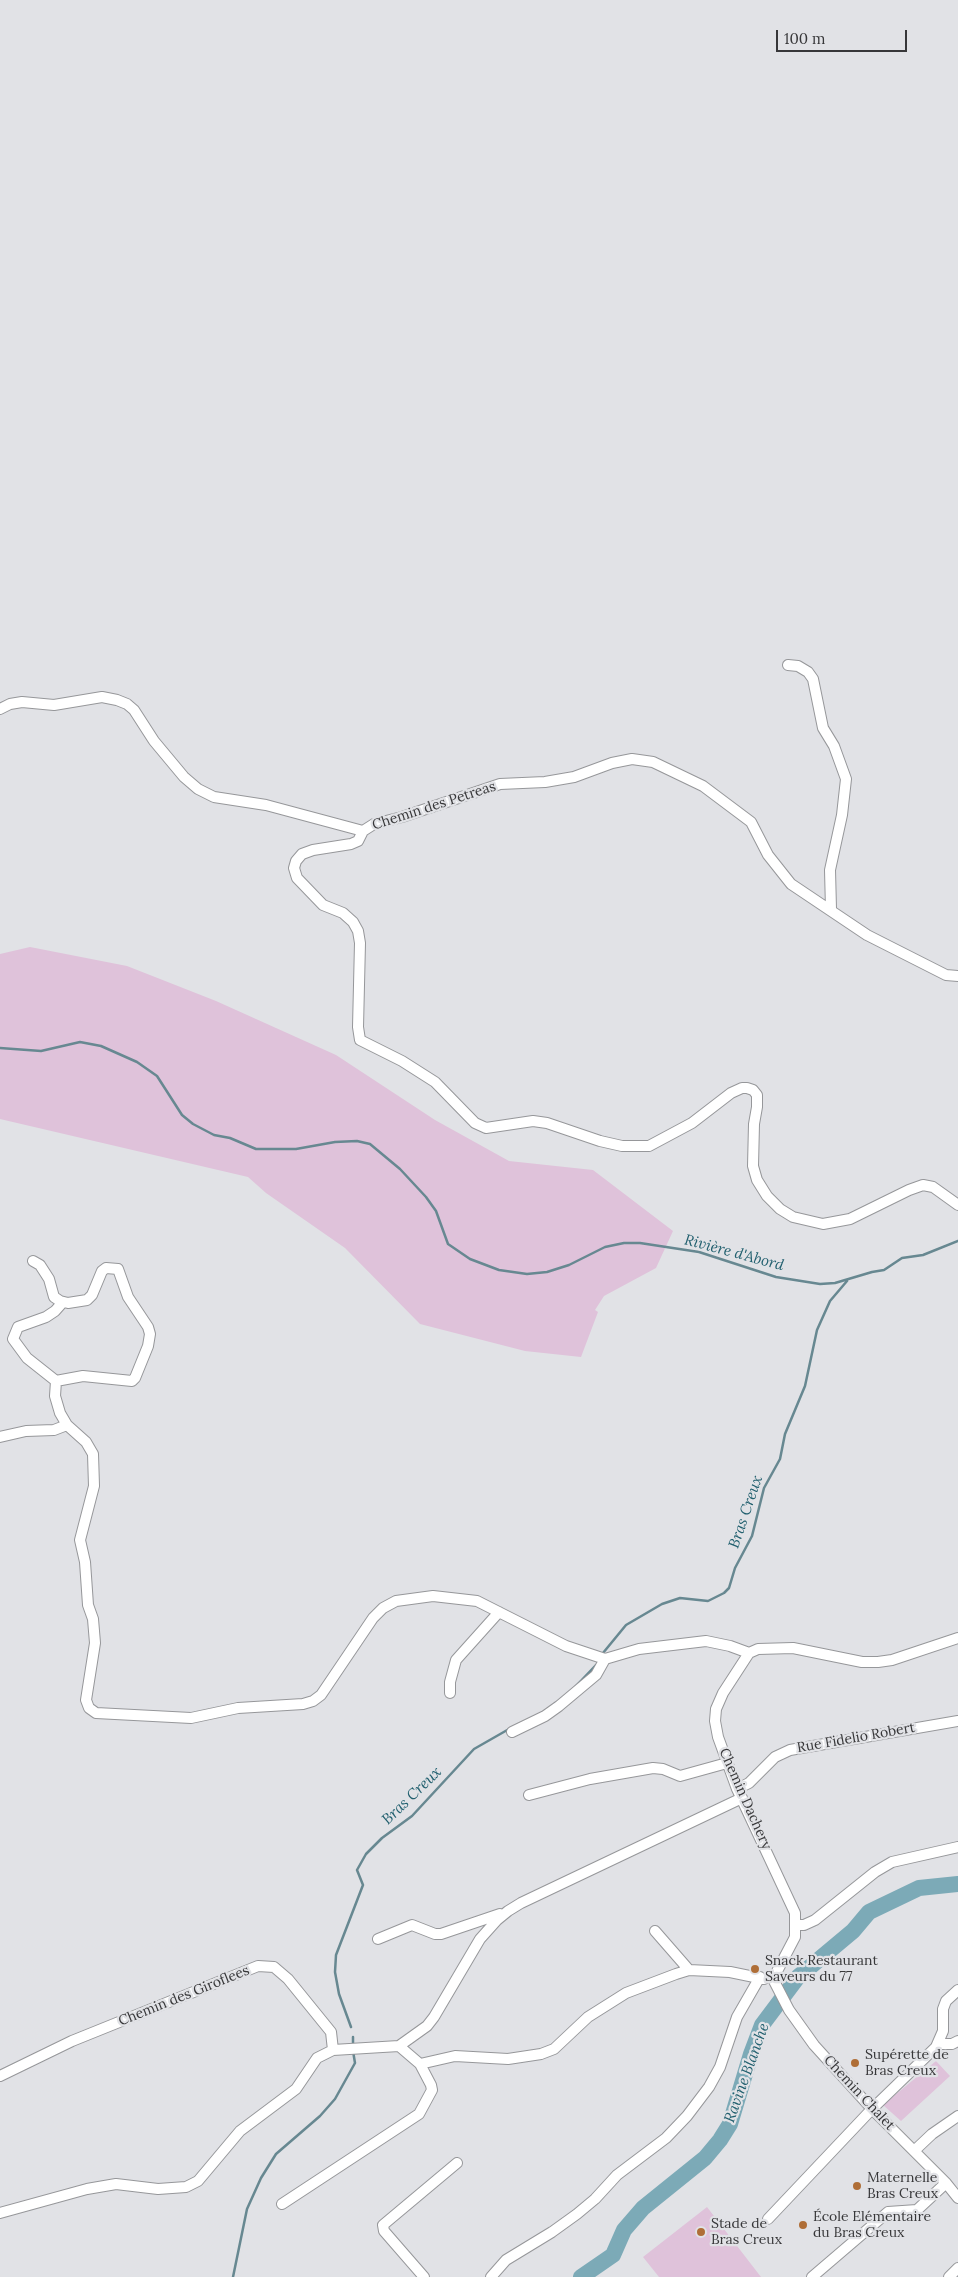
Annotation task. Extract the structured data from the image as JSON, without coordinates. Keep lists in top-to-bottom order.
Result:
{
  "streets": {
    "street": [
      "Chemin des Petreas",
      "Rue Fidelio Robert",
      "Chemin Dachery",
      "Chemin des Giroflees",
      "Chemin Chalet"
    ]
  },
  "crossings": [
    ["Rue Fidelio Robert", "Chemin Dachery"]
  ],
  "water": ["Rivière d'Abord", "Bras Creux", "Ravine Blanche"],
  "places": [
    "Snack Restaurant Saveurs du 77",
    "Supérette de Bras Creux",
    "Maternelle Bras Creux",
    "École Elémentaire du Bras Creux",
    "Stade de Bras Creux"
  ],
  "scale_bar": "100 m"
}
